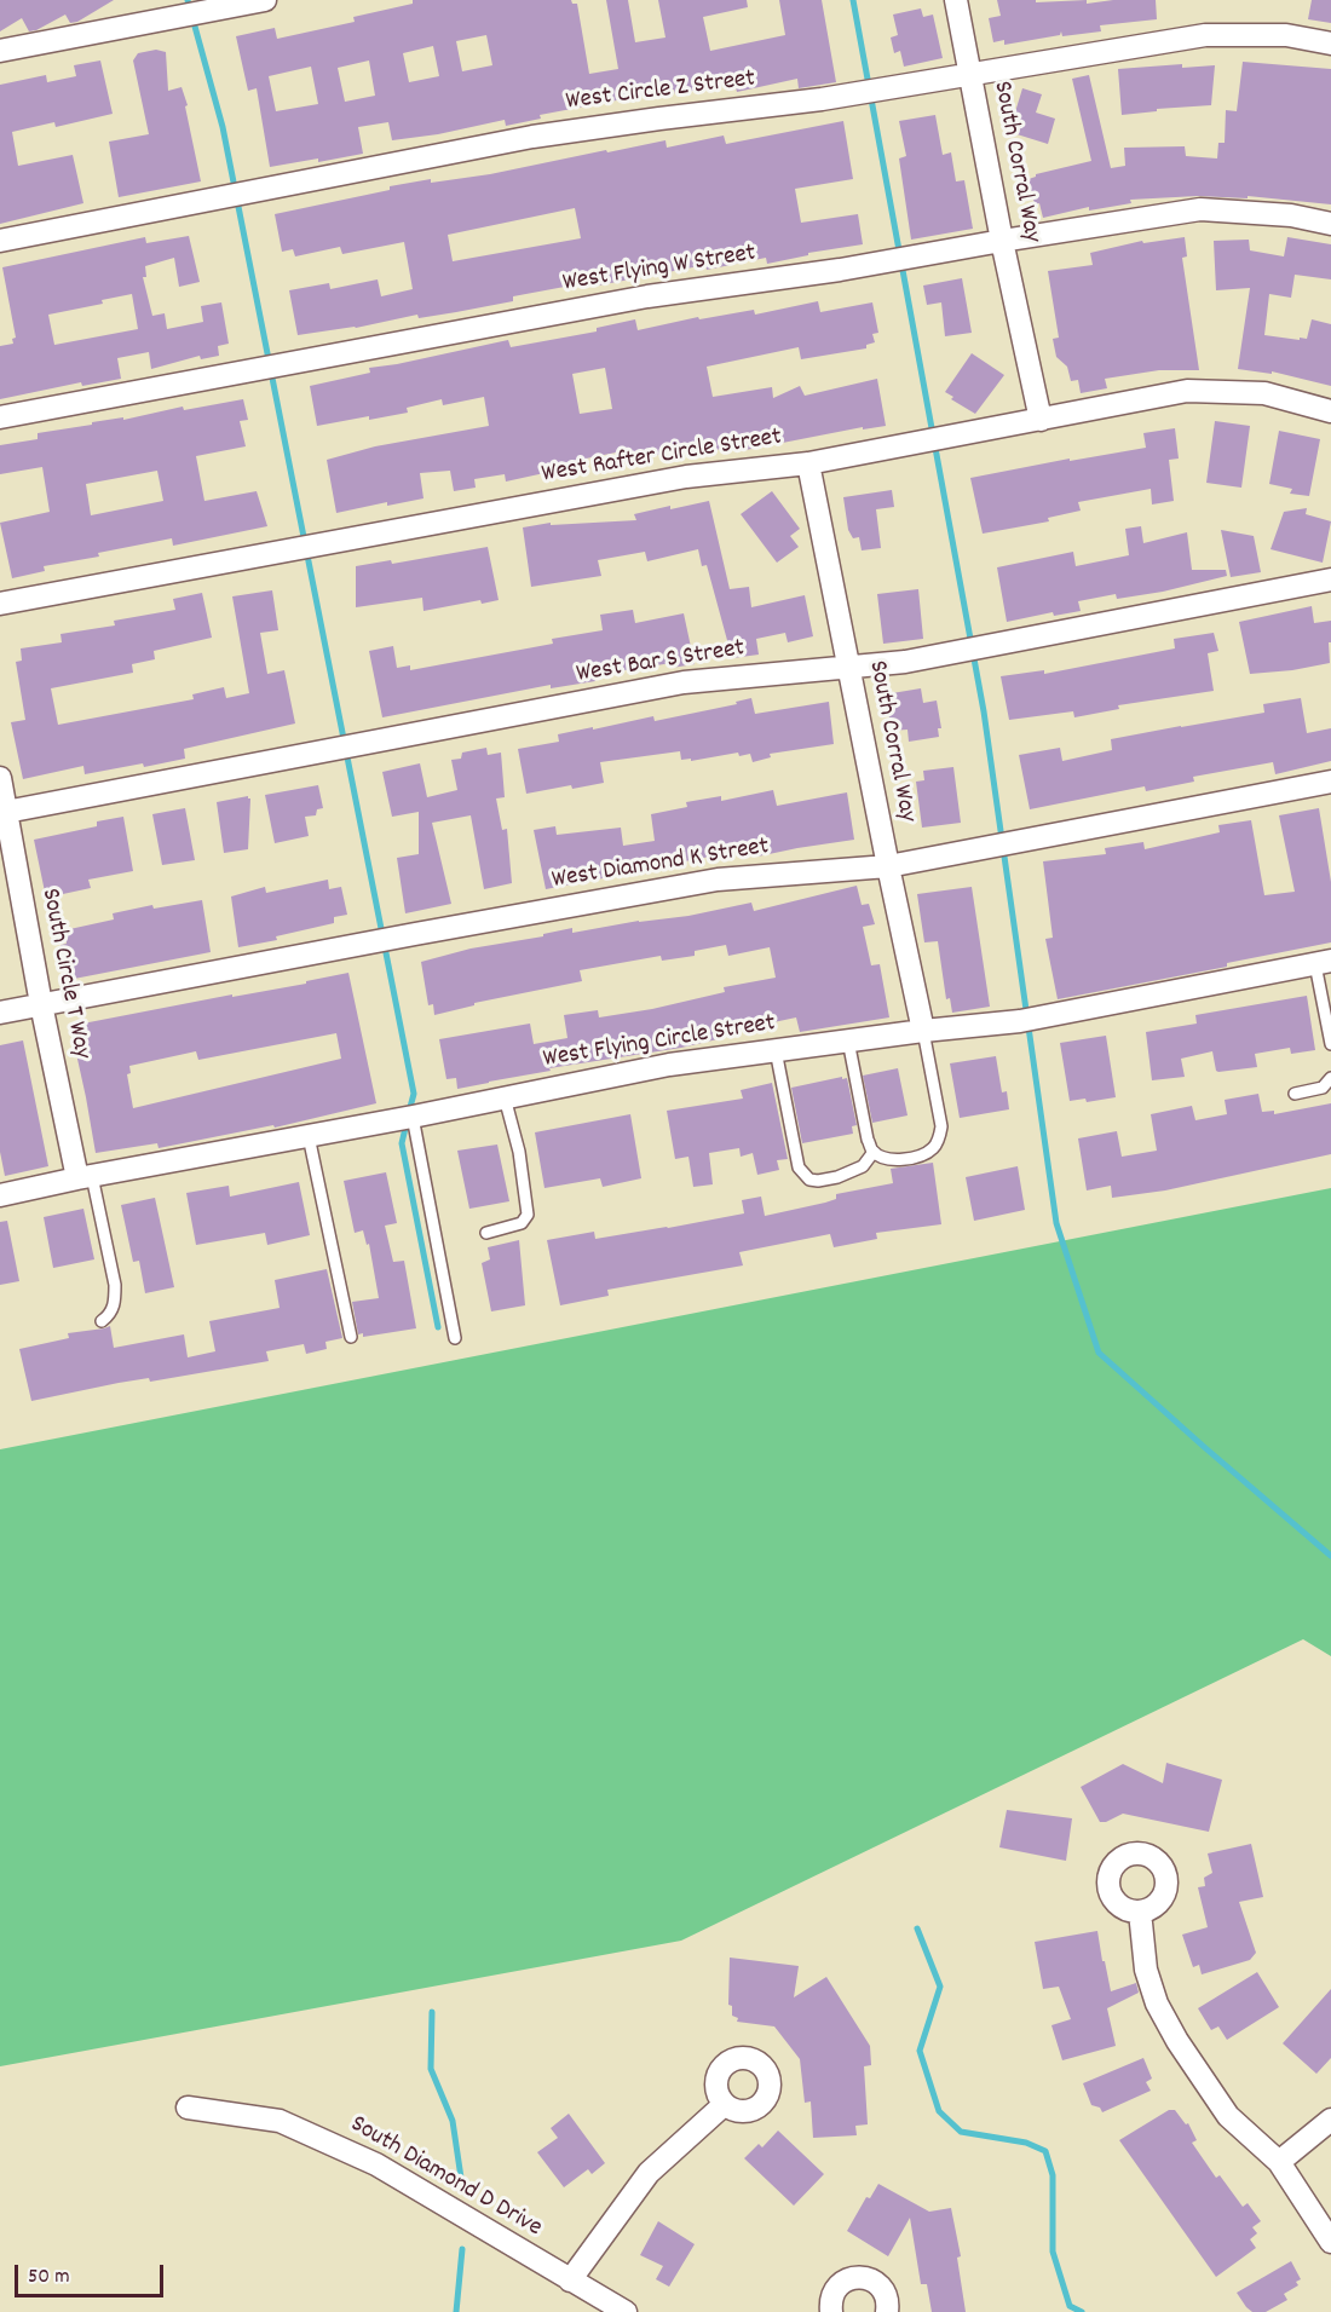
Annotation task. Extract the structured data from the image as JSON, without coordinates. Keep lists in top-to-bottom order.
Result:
{
  "streets": {
    "street": [
      "West Circle Z Street",
      "South Corral Way",
      "West Flying W Street",
      "West Rafter Circle Street",
      "West Bar S Street",
      "West Diamond K Street",
      "South Circle T Way",
      "West Flying Circle Street",
      "South Diamond D Drive"
    ]
  },
  "crossings": [
    ["West Circle Z Street", "South Corral Way"],
    ["South Corral Way", "West Flying W Street"],
    ["South Corral Way", "West Rafter Circle Street"],
    ["South Corral Way", "West Bar S Street"],
    ["South Corral Way", "West Diamond K Street"],
    ["South Corral Way", "West Flying Circle Street"],
    ["West Bar S Street", "South Circle T Way"],
    ["West Diamond K Street", "South Circle T Way"],
    ["South Circle T Way", "West Flying Circle Street"]
  ],
  "scale_bar": "50 m"
}
